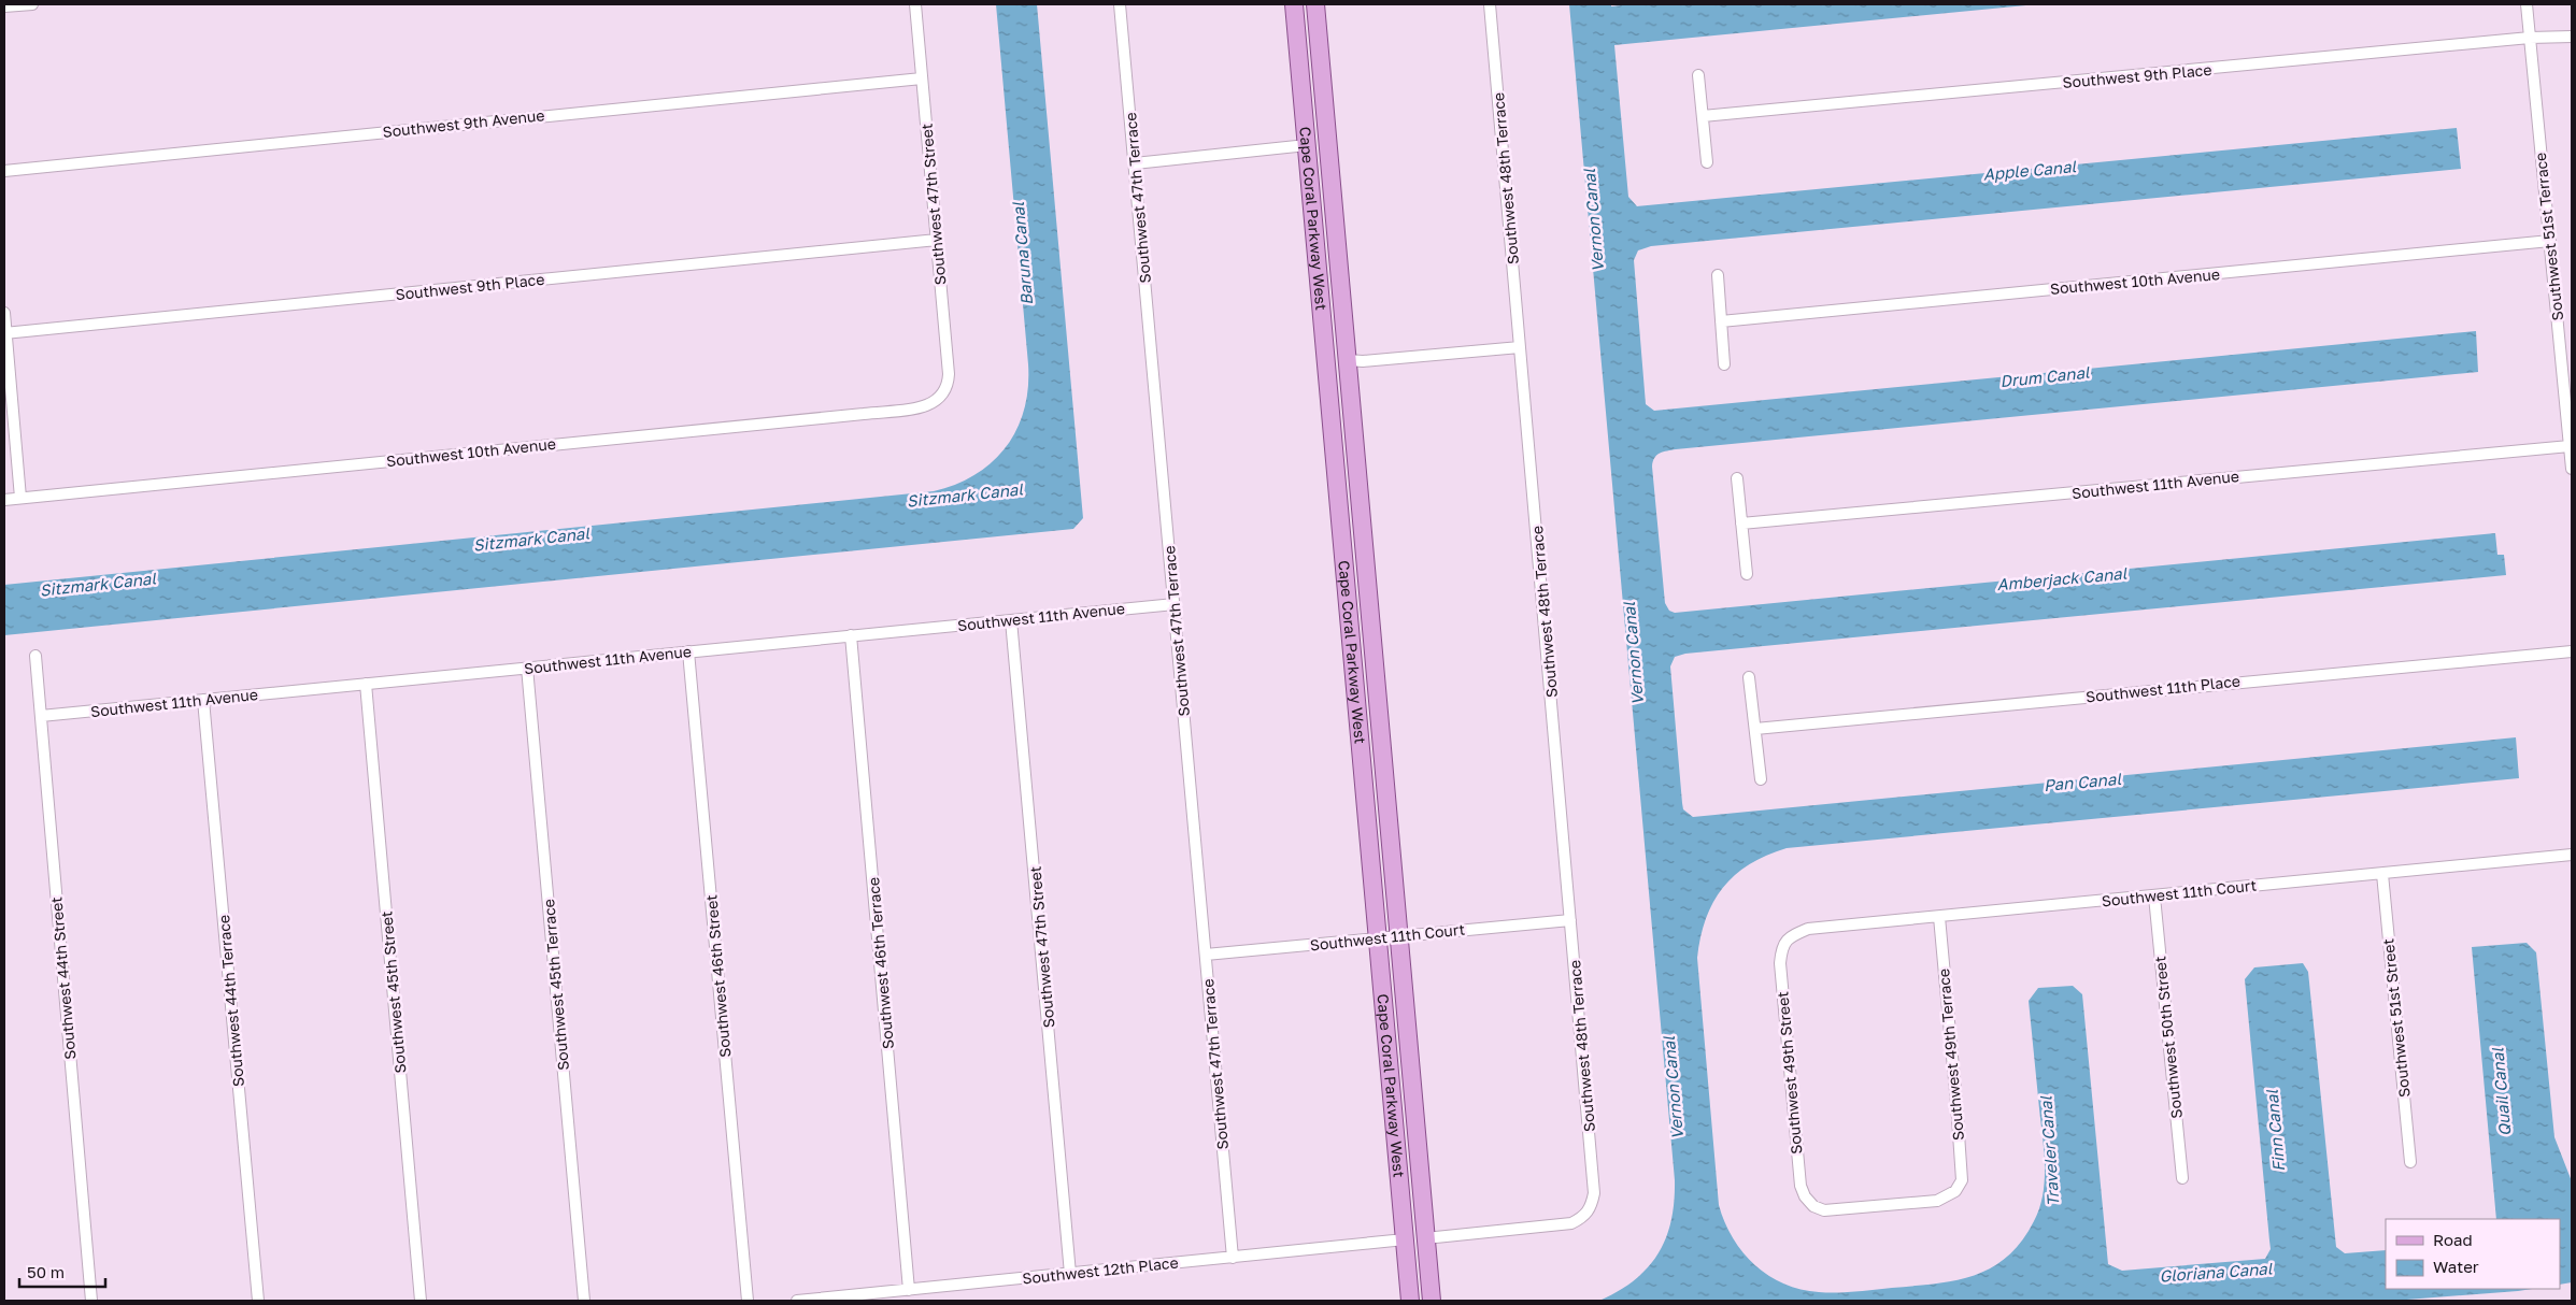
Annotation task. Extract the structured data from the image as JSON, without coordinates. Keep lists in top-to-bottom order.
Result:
{
  "streets": {
    "main road": ["Cape Coral Parkway West"],
    "street": [
      "Southwest 9th Place",
      "Southwest 9th Avenue",
      "Southwest 48th Terrace",
      "Southwest 47th Terrace",
      "Southwest 47th Street",
      "Southwest 51st Terrace",
      "Southwest 10th Avenue",
      "Southwest 11th Avenue",
      "Southwest 11th Place",
      "Southwest 11th Court",
      "Southwest 46th Terrace",
      "Southwest 46th Street",
      "Southwest 44th Street",
      "Southwest 45th Terrace",
      "Southwest 45th Street",
      "Southwest 44th Terrace",
      "Southwest 51st Street",
      "Southwest 50th Street",
      "Southwest 49th Terrace",
      "Southwest 49th Street",
      "Southwest 12th Place"
    ]
  },
  "crossings": [
    ["Southwest 9th Place", "Southwest 47th Street"],
    ["Southwest 9th Place", "Southwest 51st Terrace"],
    ["Southwest 9th Avenue", "Southwest 47th Street"],
    ["Southwest 48th Terrace", "Cape Coral Parkway West"],
    ["Southwest 48th Terrace", "Southwest 11th Court"],
    ["Southwest 47th Terrace", "Southwest 11th Avenue"],
    ["Southwest 47th Terrace", "Southwest 11th Court"],
    ["Southwest 47th Terrace", "Southwest 12th Place"],
    ["Southwest 47th Street", "Southwest 10th Avenue"],
    ["Southwest 47th Street", "Southwest 11th Avenue"],
    ["Southwest 47th Street", "Southwest 12th Place"],
    ["Cape Coral Parkway West", "Southwest 11th Court"],
    ["Cape Coral Parkway West", "Southwest 12th Place"],
    ["Southwest 51st Terrace", "Southwest 10th Avenue"],
    ["Southwest 51st Terrace", "Southwest 11th Avenue"],
    ["Southwest 11th Avenue", "Southwest 46th Terrace"],
    ["Southwest 11th Avenue", "Southwest 46th Street"],
    ["Southwest 11th Avenue", "Southwest 44th Street"],
    ["Southwest 11th Avenue", "Southwest 45th Terrace"],
    ["Southwest 11th Avenue", "Southwest 45th Street"],
    ["Southwest 11th Avenue", "Southwest 44th Terrace"],
    ["Southwest 11th Court", "Southwest 51st Street"],
    ["Southwest 11th Court", "Southwest 50th Street"],
    ["Southwest 11th Court", "Southwest 49th Terrace"],
    ["Southwest 11th Court", "Southwest 49th Street"],
    ["Southwest 46th Terrace", "Southwest 12th Place"],
    ["Southwest 49th Terrace", "Southwest 49th Street"]
  ],
  "water": [
    "Apple Canal",
    "Vernon Canal",
    "Baruna Canal",
    "Drum Canal",
    "Sitzmark Canal",
    "Amberjack Canal",
    "Pan Canal",
    "Quail Canal",
    "Finn Canal",
    "Traveler Canal",
    "Gloriana Canal"
  ],
  "legend": ["Road", "Water"],
  "scale_bar": "50 m"
}
